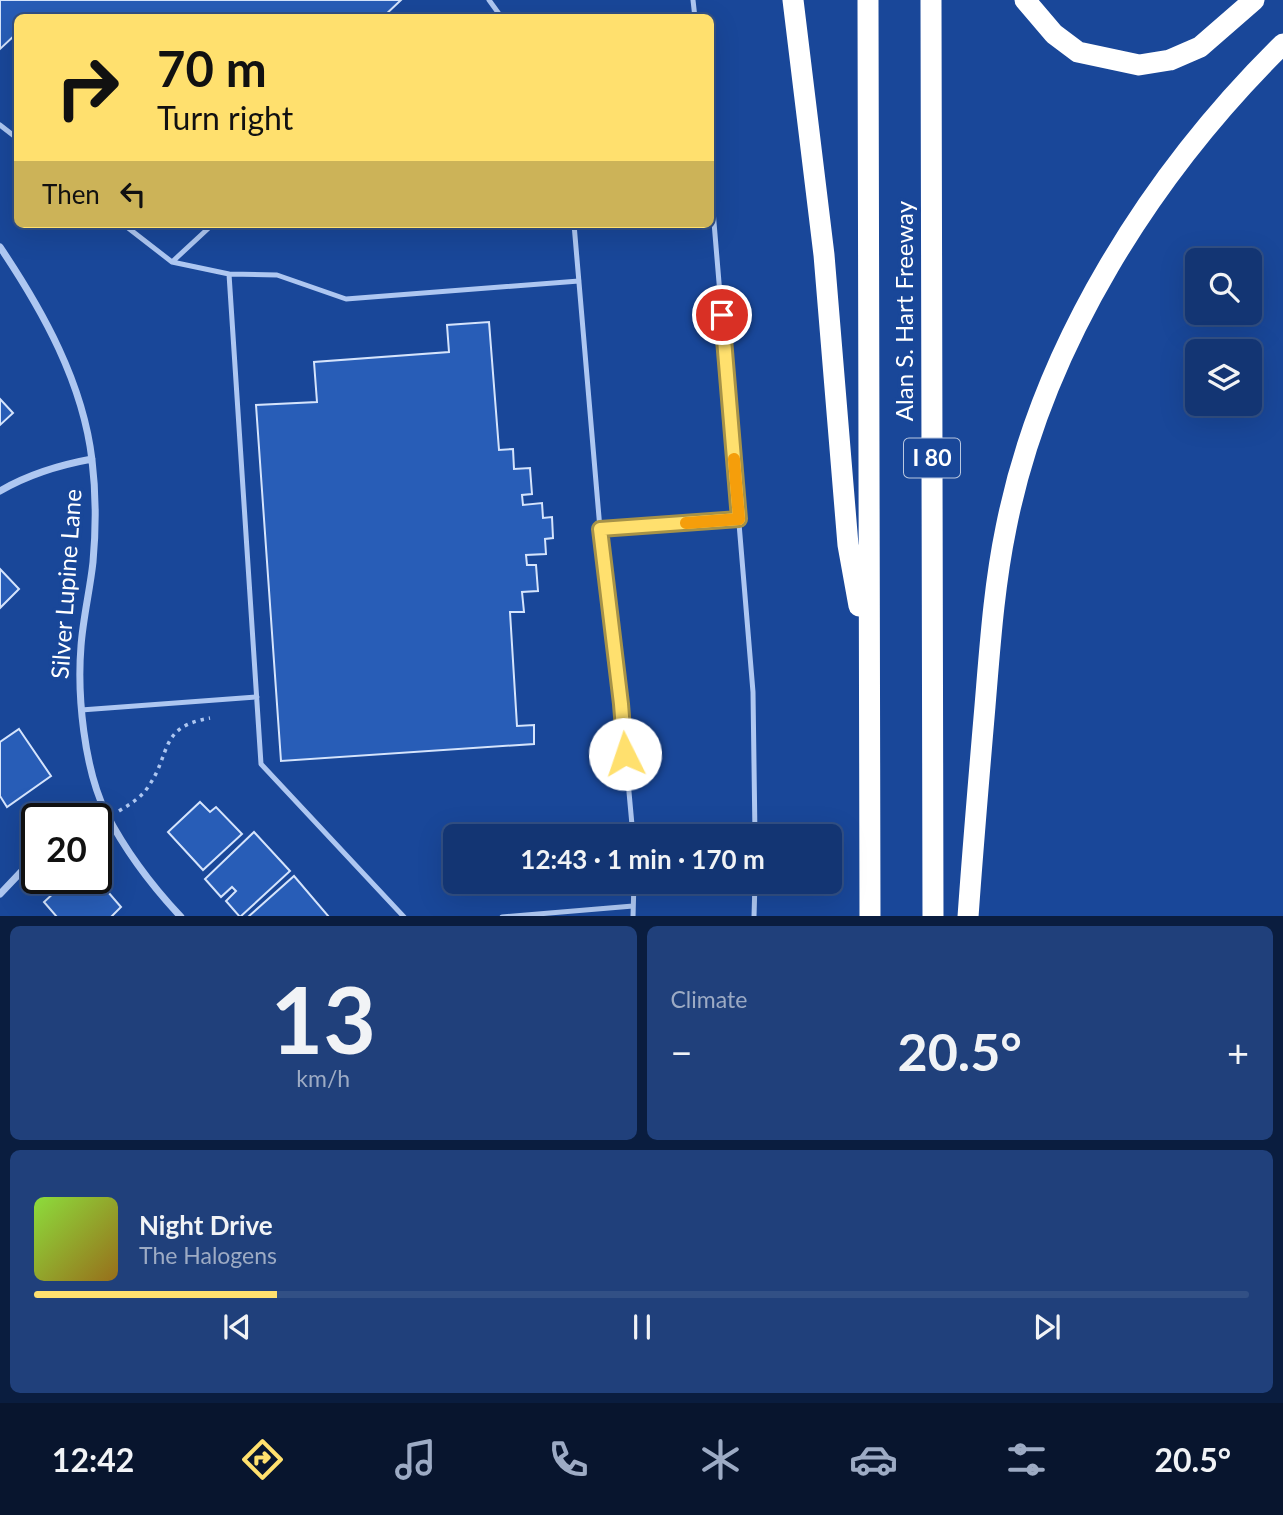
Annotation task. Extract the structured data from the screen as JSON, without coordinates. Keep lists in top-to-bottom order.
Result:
{
  "streets": {
    "highway": ["Alan S. Hart Freeway", "I 80"],
    "street": ["Silver Lupine Lane"]
  },
  "page": {
    "turn": ["70 m", "Turn right"],
    "then": "Then",
    "limit": "20",
    "trip": "12:43 · 1 min · 170 m",
    "tile": [
      ["13", "km/h"],
      "Climate"
    ],
    "heat": ["−", "20.5°", "+"],
    "song": ["Night Drive", "The Halogens"],
    "tabs": ["12:42", "20.5°"]
  }
}
